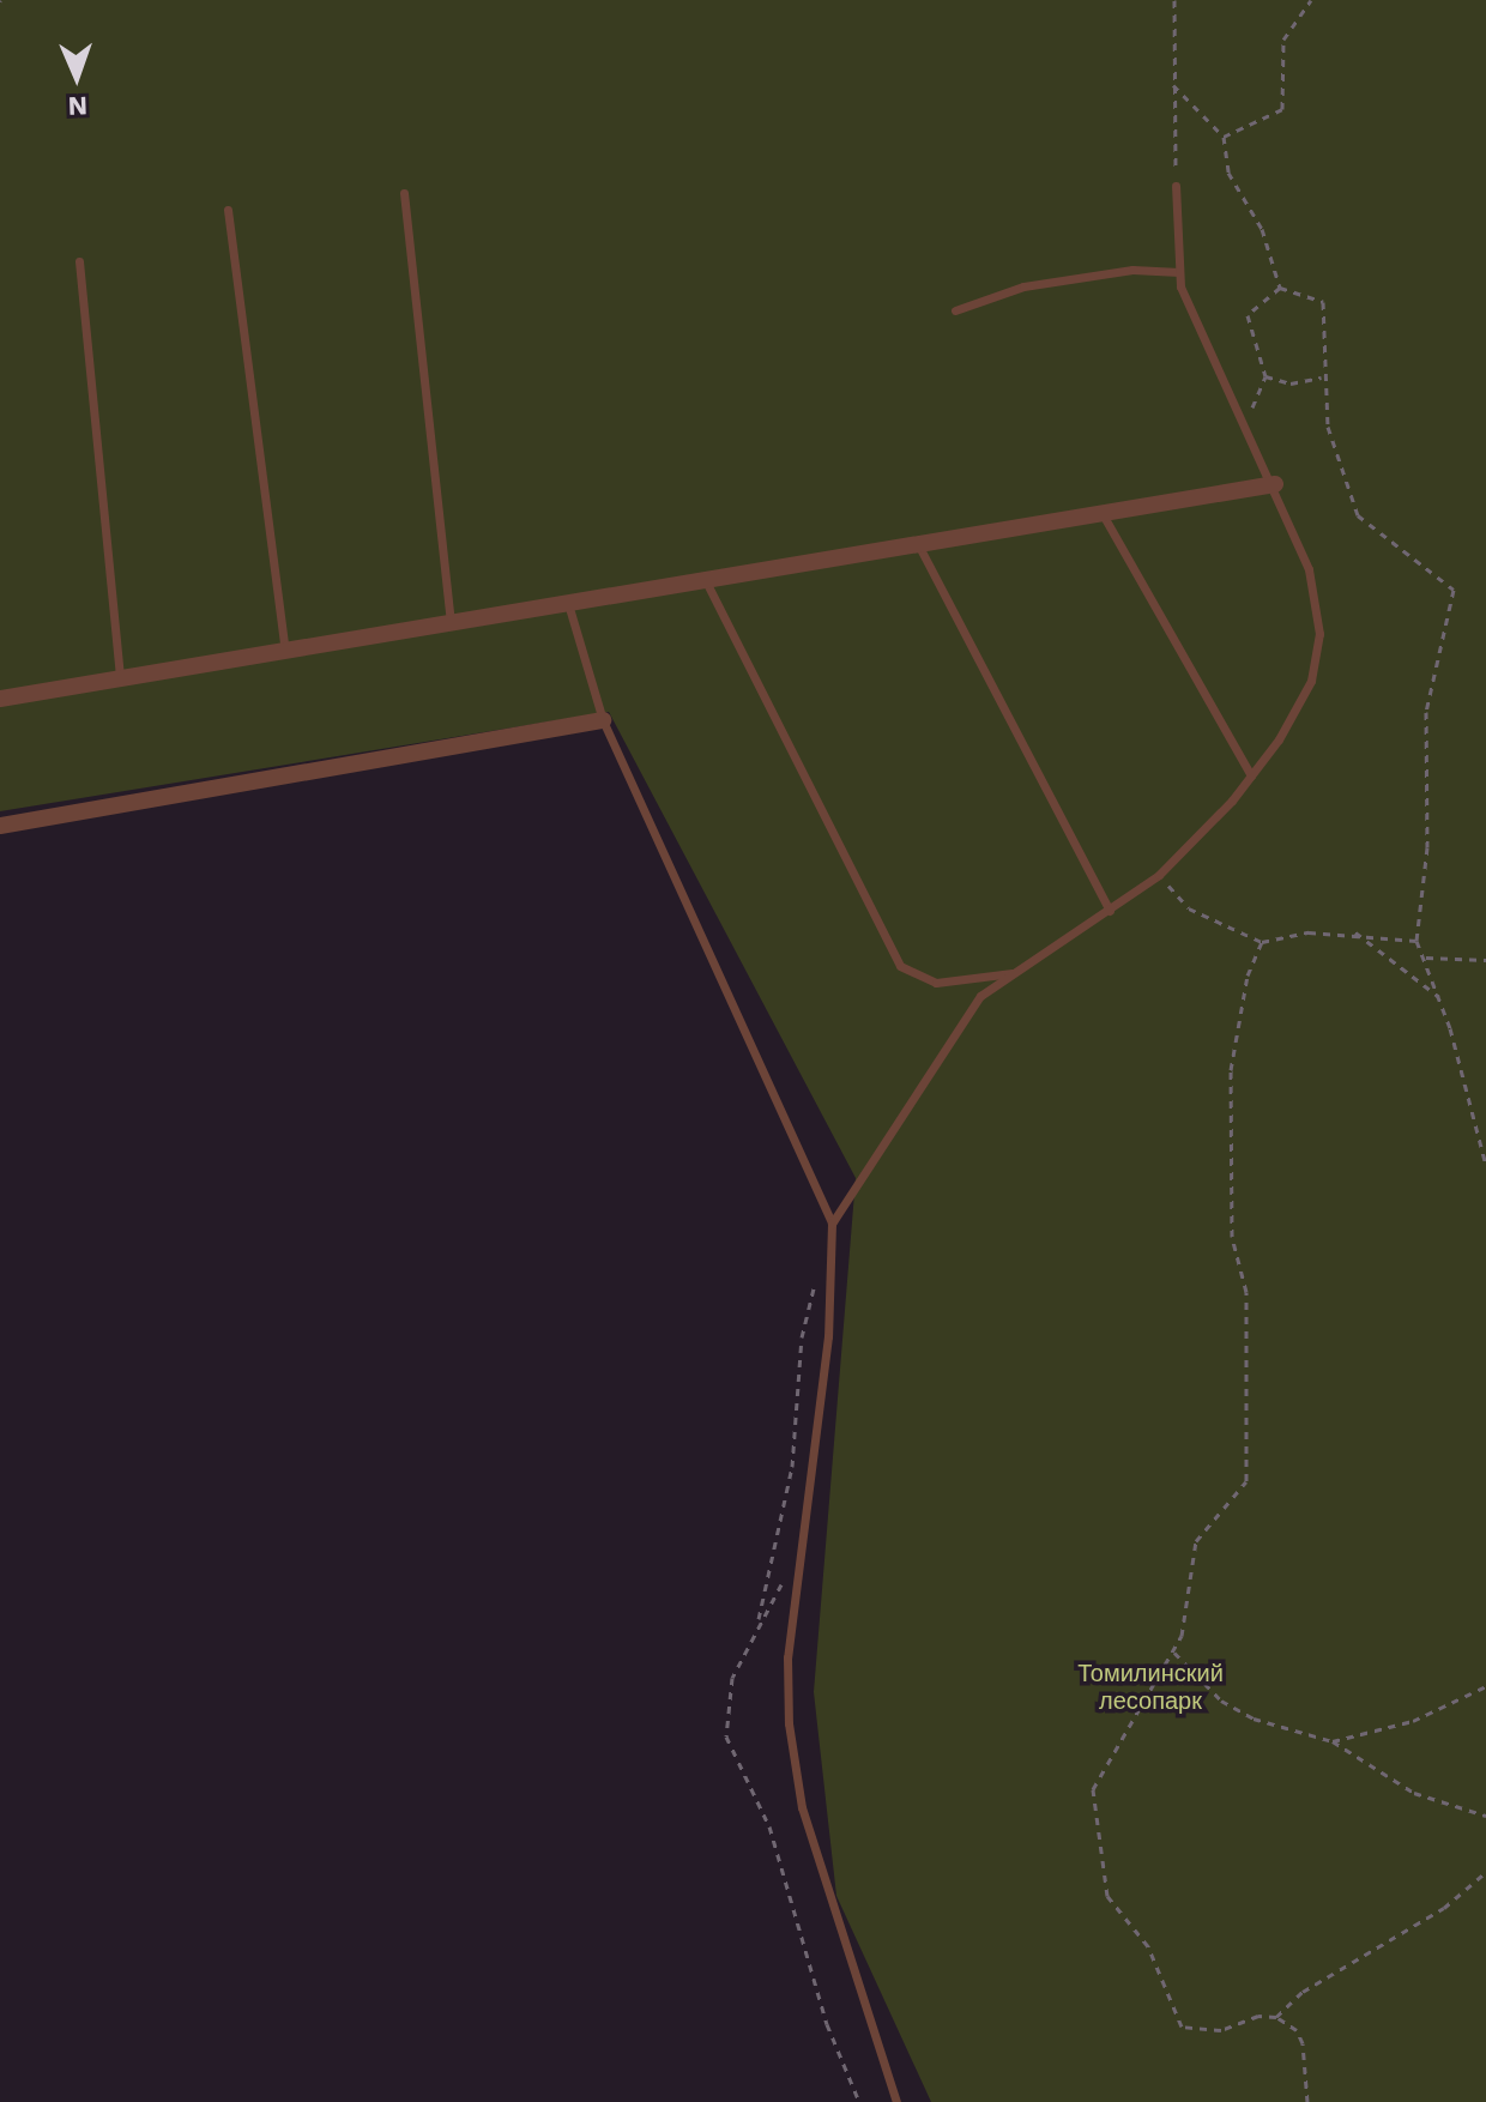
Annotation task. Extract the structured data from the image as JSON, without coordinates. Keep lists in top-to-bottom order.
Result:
{
  "parks": ["Томилинский лесопарк"],
  "north": "bottom"
}
